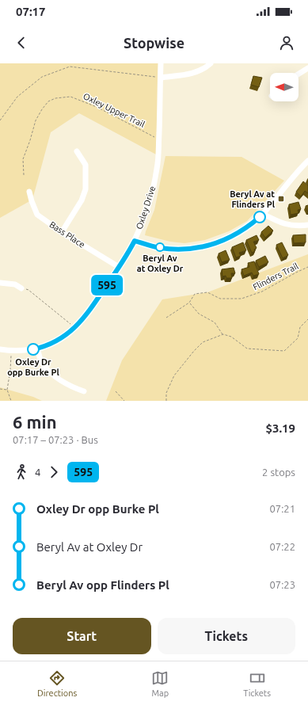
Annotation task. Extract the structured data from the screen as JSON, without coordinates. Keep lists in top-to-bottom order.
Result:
{
  "streets": {
    "street": ["Oxley Drive", "Bass Place"],
    "path": ["Oxley Upper Trail", "Flinders Trail"]
  },
  "crossings": [
    ["Oxley Upper Trail", "Oxley Drive"],
    ["Oxley Drive", "Bass Place"]
  ],
  "places": {
    "transit": ["Beryl Av at Flinders Pl"],
    "other": ["Beryl Av at Oxley Dr", "Oxley Dr opp Burke Pl"]
  },
  "lines": ["bus line 595"],
  "north": "left",
  "page": {
    "status": "07:17",
    "header": "Stopwise",
    "on_map": "595",
    "heading": ["6 min", "07:17 – 07:23 · Bus", "$3.19"],
    "legs": ["4", "595", "2 stops"],
    "list": [
      {
        "name": "Oxley Dr opp Burke Pl",
        "value": "07:21"
      },
      {
        "name": "Beryl Av at Oxley Dr",
        "value": "07:22"
      },
      {
        "name": "Beryl Av opp Flinders Pl",
        "value": "07:23"
      }
    ],
    "buttons": ["Start", "Tickets"],
    "tabs": ["Directions", "Map", "Tickets"]
  }
}
